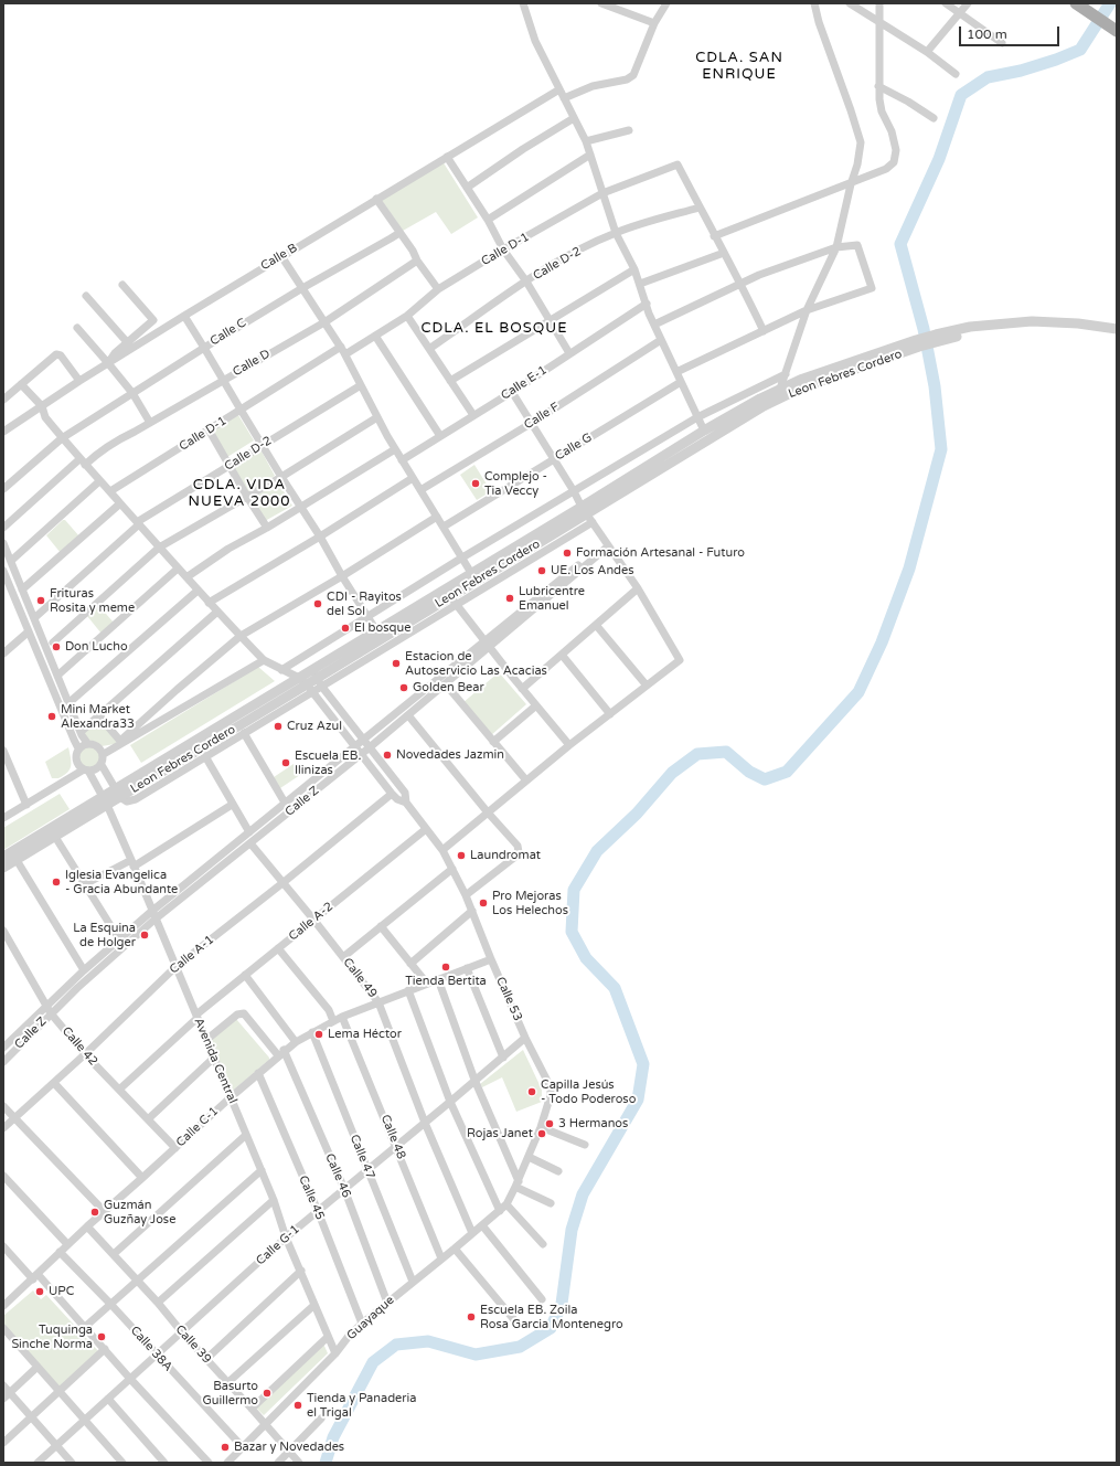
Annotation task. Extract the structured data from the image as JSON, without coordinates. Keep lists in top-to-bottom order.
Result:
{
  "streets": {
    "street": [
      "Calle D-1",
      "Calle B",
      "Calle D-2",
      "Calle C",
      "Calle D",
      "Leon Febres Cordero",
      "Calle E-1",
      "Calle F",
      "Calle G",
      "Calle Z",
      "Calle A-2",
      "Calle A-1",
      "Calle 49",
      "Calle 53",
      "Calle 42",
      "Avenida Central",
      "Calle C-1",
      "Calle 48",
      "Calle 47",
      "Calle 46",
      "Calle 45",
      "Calle G-1",
      "Guayaque",
      "Calle 39",
      "Calle 38A"
    ]
  },
  "crossings": [
    ["Calle D-1", "Calle D-2"],
    ["Leon Febres Cordero", "Calle 53"],
    ["Leon Febres Cordero", "Avenida Central"],
    ["Calle Z", "Calle 49"],
    ["Calle Z", "Calle 53"],
    ["Calle Z", "Calle 42"],
    ["Calle Z", "Avenida Central"],
    ["Calle A-2", "Calle 49"],
    ["Calle A-2", "Calle 53"],
    ["Calle A-2", "Calle 42"],
    ["Calle A-2", "Avenida Central"],
    ["Calle A-1", "Calle 49"],
    ["Calle A-1", "Calle 53"],
    ["Calle A-1", "Calle 42"],
    ["Calle A-1", "Avenida Central"],
    ["Calle 49", "Calle C-1"],
    ["Calle 49", "Calle G-1"],
    ["Calle 49", "Guayaque"],
    ["Calle 53", "Calle C-1"],
    ["Calle 53", "Calle G-1"],
    ["Calle 53", "Guayaque"],
    ["Calle 42", "Calle C-1"],
    ["Avenida Central", "Calle C-1"],
    ["Avenida Central", "Calle 46"],
    ["Avenida Central", "Calle G-1"],
    ["Avenida Central", "Guayaque"],
    ["Calle C-1", "Calle 48"],
    ["Calle C-1", "Calle 47"],
    ["Calle C-1", "Calle 46"],
    ["Calle C-1", "Calle 45"],
    ["Calle C-1", "Calle 39"],
    ["Calle C-1", "Calle 38A"],
    ["Calle 48", "Calle G-1"],
    ["Calle 48", "Guayaque"],
    ["Calle 47", "Calle G-1"],
    ["Calle 47", "Guayaque"],
    ["Calle 46", "Calle G-1"],
    ["Calle 46", "Guayaque"],
    ["Calle 45", "Calle G-1"],
    ["Calle 45", "Guayaque"],
    ["Calle G-1", "Calle 39"],
    ["Calle G-1", "Calle 38A"],
    ["Guayaque", "Calle 39"],
    ["Guayaque", "Calle 38A"]
  ],
  "districts": ["CDLA. SAN ENRIQUE", "CDLA. EL BOSQUE", "CDLA. VIDA NUEVA 2000"],
  "places": [
    "Complejo - Tia Veccy",
    "Formación Artesanal - Futuro",
    "UE. Los Andes",
    "Lubricentre Emanuel",
    "Frituras Rosita y meme",
    "CDI - Rayitos del Sol",
    "El bosque",
    "Don Lucho",
    "Estacion de Autoservicio Las Acacias",
    "Golden Bear",
    "Mini Market Alexandra33",
    "Cruz Azul",
    "Novedades Jazmin",
    "Escuela EB. Ilinizas",
    "Laundromat",
    "Iglesia Evangelica - Gracia Abundante",
    "Pro Mejoras Los Helechos",
    "La Esquina de Holger",
    "Tienda Bertita",
    "Lema Héctor",
    "Capilla Jesús - Todo Poderoso",
    "3 Hermanos",
    "Rojas Janet",
    "Guzmán Guzñay Jose",
    "UPC",
    "Escuela EB. Zoila Rosa Garcia Montenegro",
    "Tuquinga Sinche Norma",
    "Basurto Guillermo",
    "Tienda y Panaderia el Trigal",
    "Bazar y Novedades"
  ],
  "scale_bar": "100 m"
}
